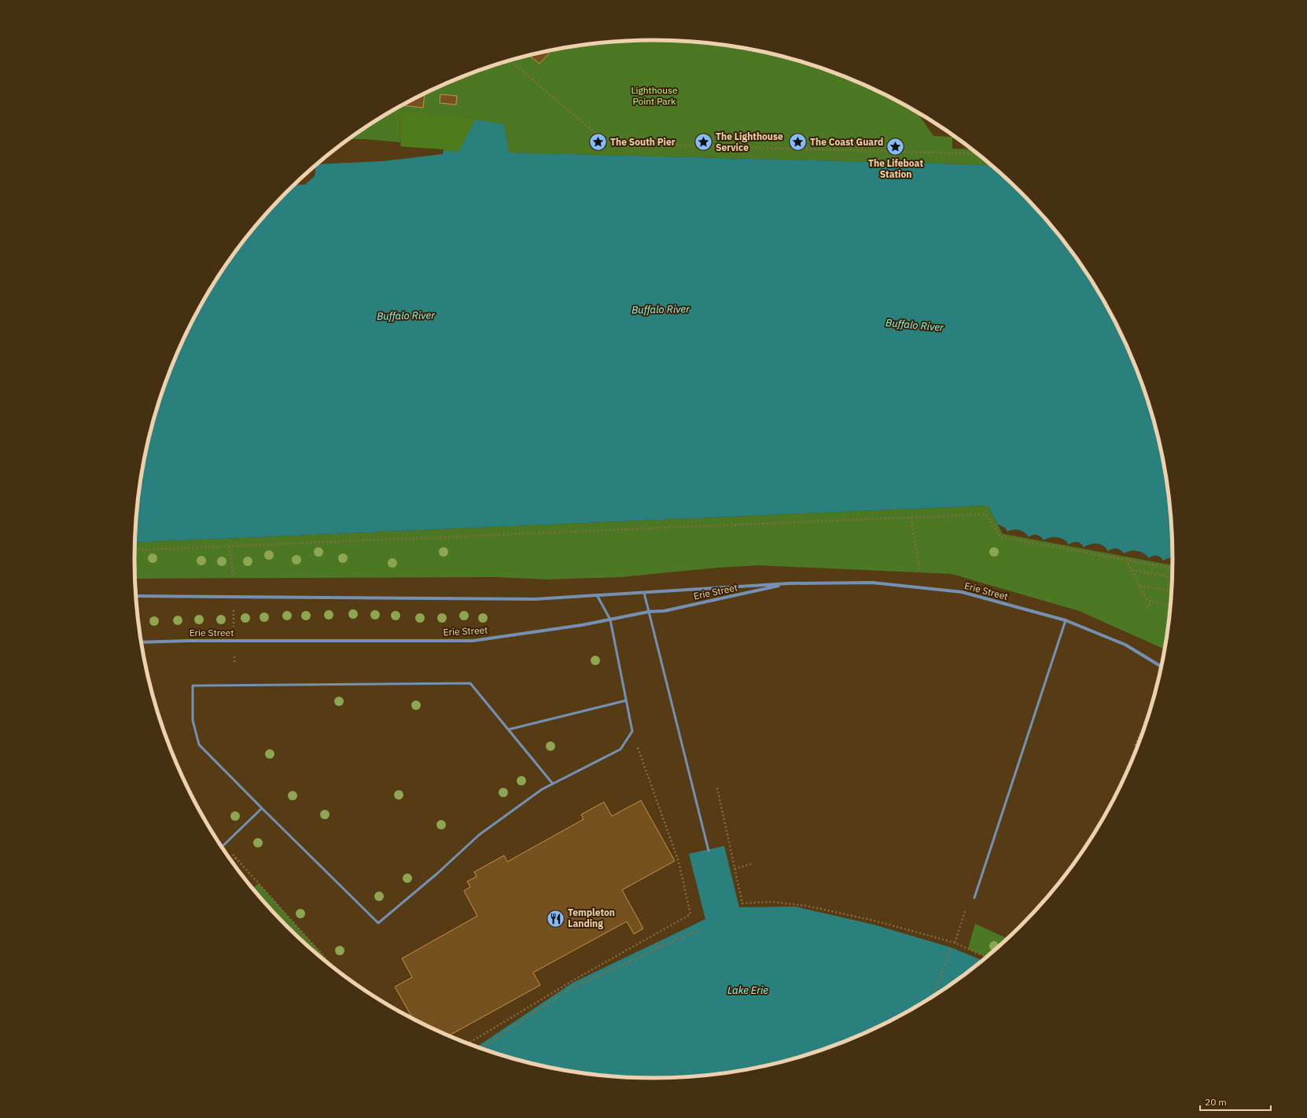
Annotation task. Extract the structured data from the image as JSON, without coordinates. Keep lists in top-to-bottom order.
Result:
{
  "streets": {
    "street": ["Erie Street"]
  },
  "water": ["Buffalo River", "Lake Erie"],
  "parks": ["Lighthouse Point Park"],
  "places": {
    "place": [
      "The South Pier",
      "The Lighthouse Service",
      "The Coast Guard",
      "The Lifeboat Station"
    ],
    "restaurant": ["Templeton Landing"]
  },
  "scale_bar": "20 m"
}
